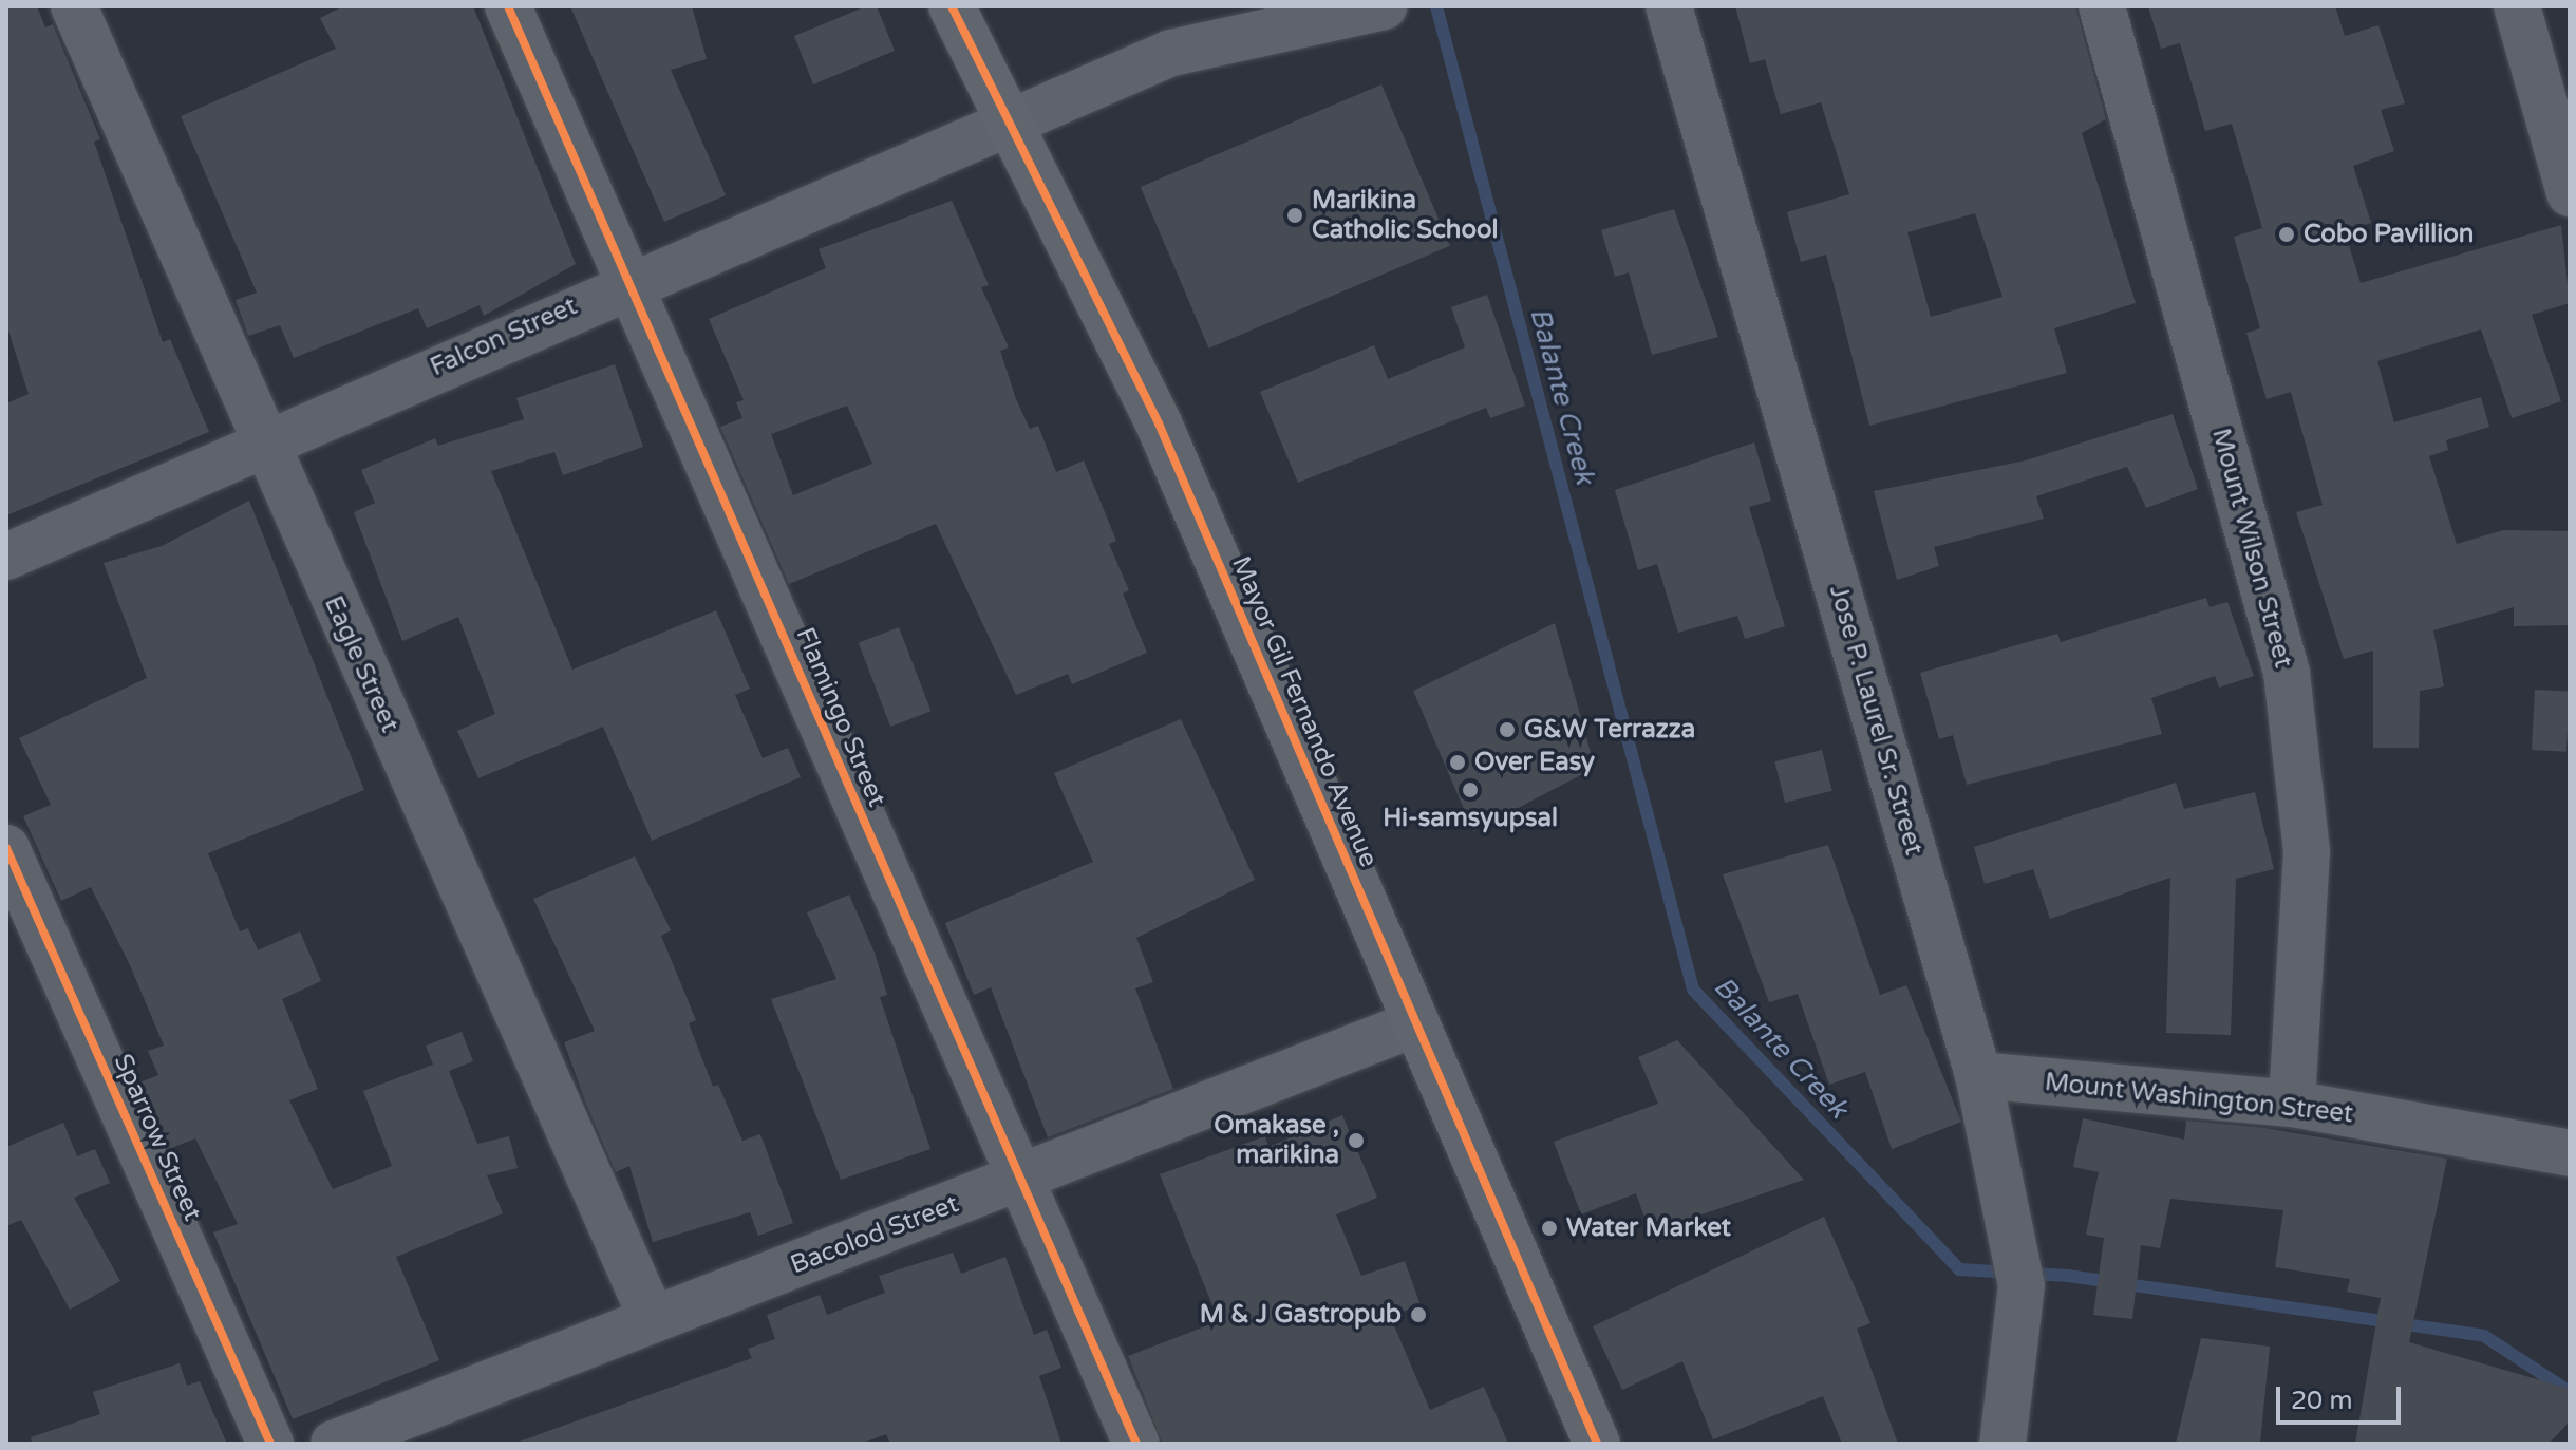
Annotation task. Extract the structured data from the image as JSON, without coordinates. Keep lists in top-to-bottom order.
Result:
{
  "streets": {
    "main road": ["Mayor Gil Fernando Avenue"],
    "street": [
      "Falcon Street",
      "Mount Wilson Street",
      "Eagle Street",
      "Flamingo Street",
      "Jose P. Laurel Sr. Street",
      "Mount Washington Street",
      "Sparrow Street",
      "Bacolod Street"
    ]
  },
  "crossings": [
    ["Falcon Street", "Eagle Street"],
    ["Falcon Street", "Mayor Gil Fernando Avenue"],
    ["Falcon Street", "Flamingo Street"],
    ["Mount Wilson Street", "Mount Washington Street"],
    ["Eagle Street", "Bacolod Street"],
    ["Mayor Gil Fernando Avenue", "Bacolod Street"],
    ["Flamingo Street", "Bacolod Street"],
    ["Jose P. Laurel Sr. Street", "Mount Washington Street"]
  ],
  "water": ["Balante Creek"],
  "places": [
    "Marikina Catholic School",
    "Cobo Pavillion",
    "G&W Terrazza",
    "Over Easy",
    "Hi-samsyupsal",
    "Omakase , marikina",
    "Water Market",
    "M & J Gastropub"
  ],
  "scale_bar": "20 m"
}
